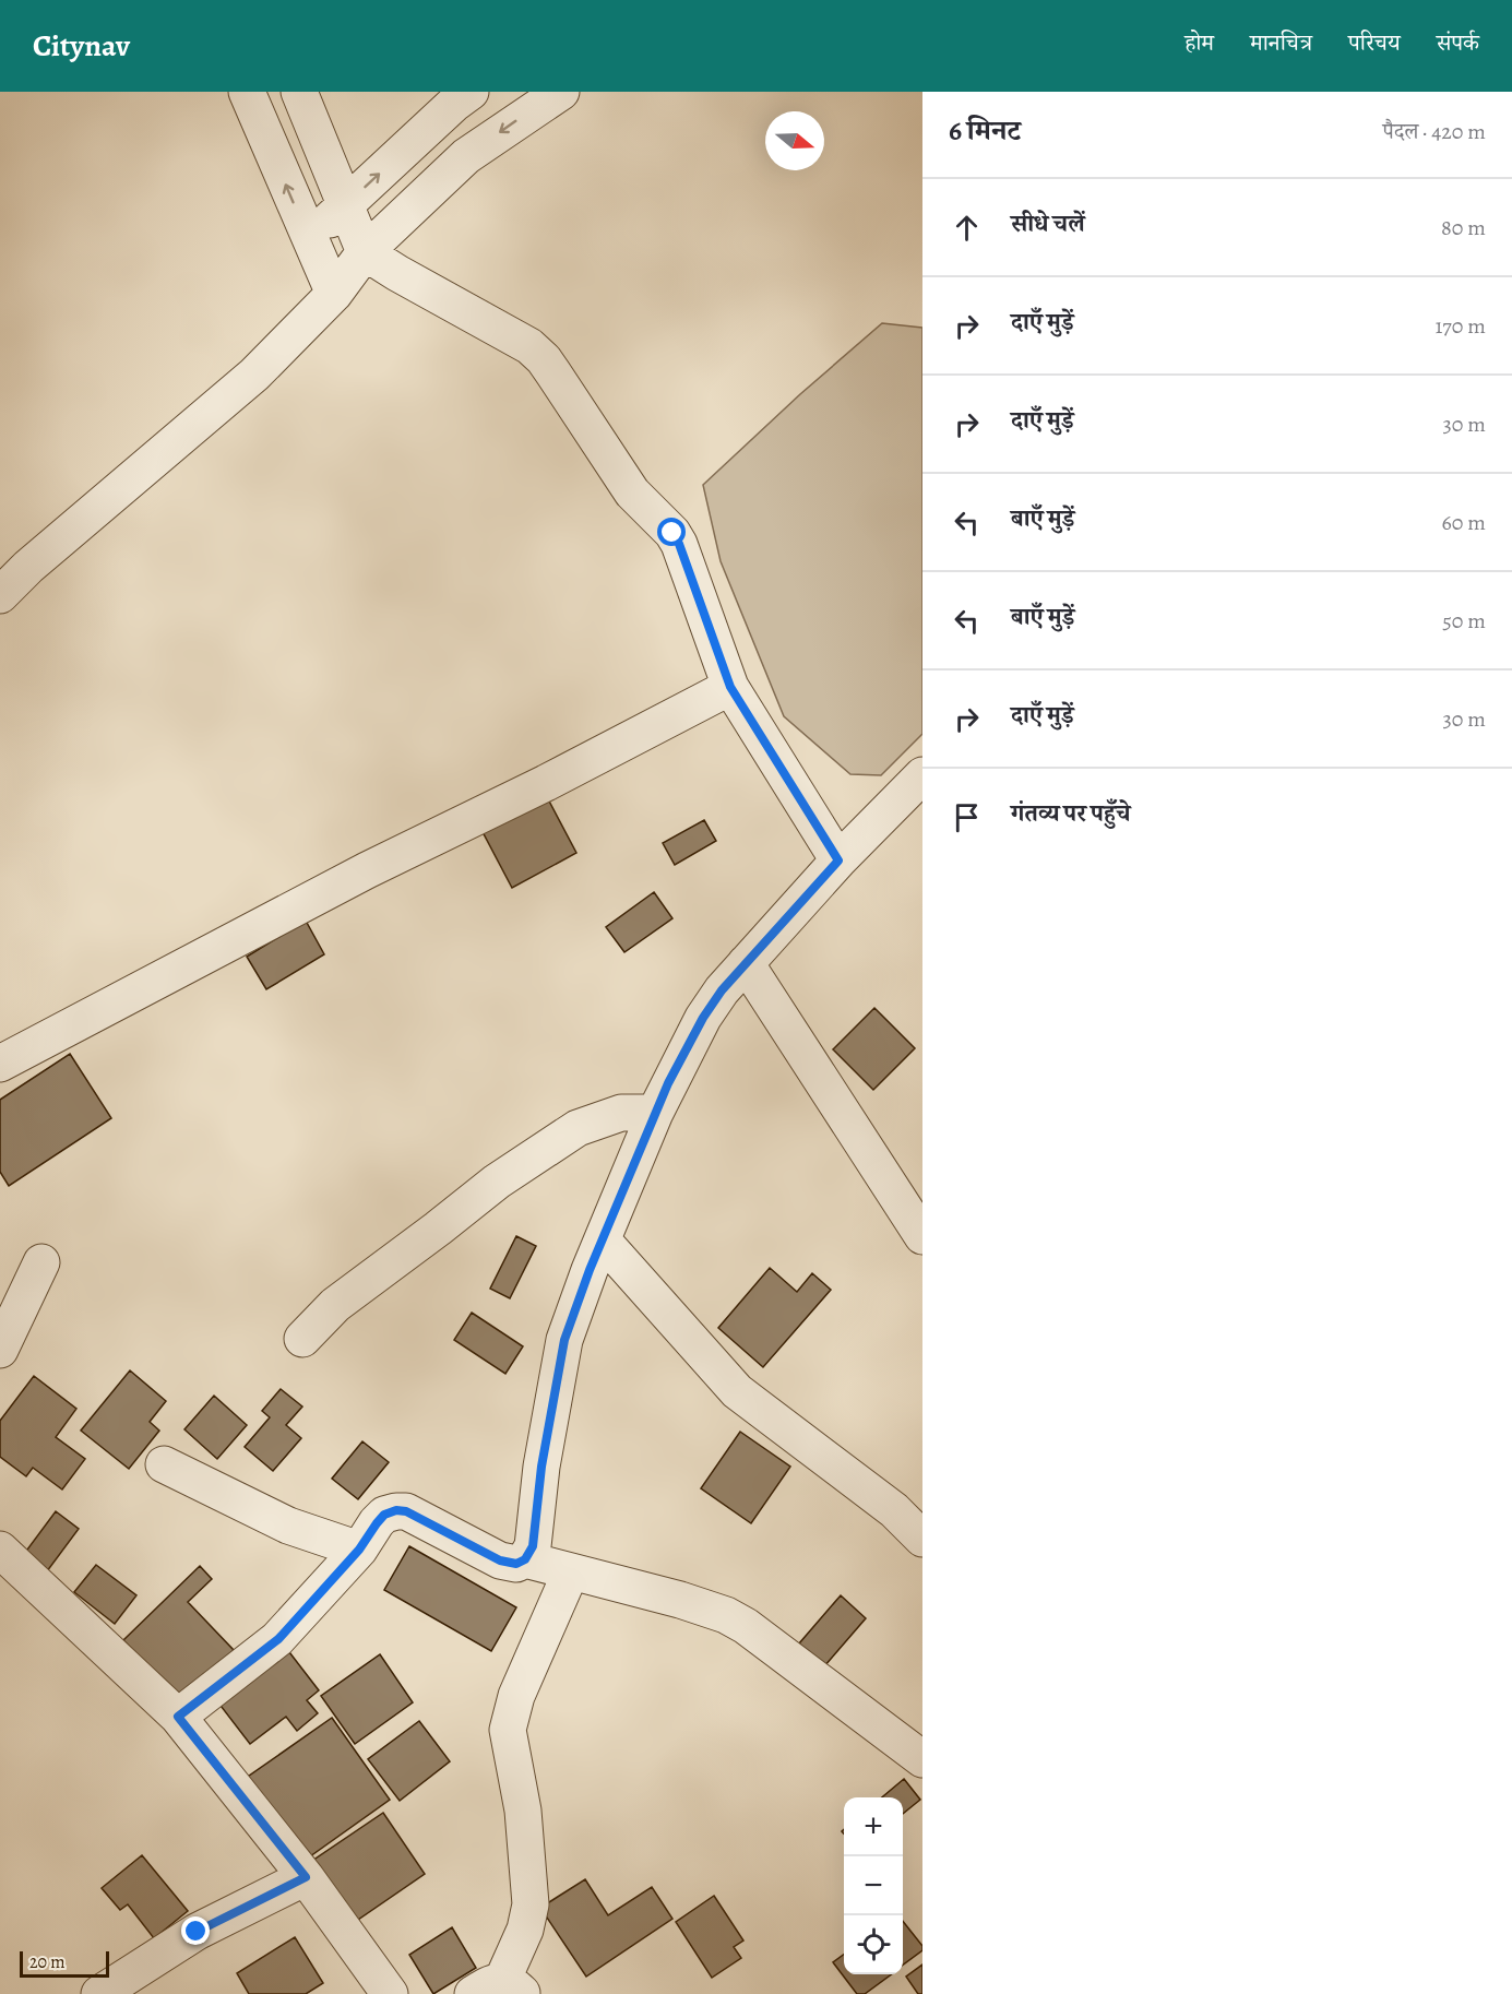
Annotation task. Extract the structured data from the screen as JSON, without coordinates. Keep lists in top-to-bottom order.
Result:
{
  "scale_bar": "20 m",
  "north": "right",
  "page": {
    "header": "Citynav",
    "nav": [
      "होम",
      "मानचित्र",
      "परिचय",
      "संपर्क"
    ],
    "heading": ["6 मिनट", "पैदल · 420 m"],
    "list": [
      ["सीधे चलें", "80 m"],
      ["दाएँ मुड़ें", "170 m"],
      ["दाएँ मुड़ें", "30 m"],
      ["बाएँ मुड़ें", "60 m"],
      ["बाएँ मुड़ें", "50 m"],
      ["दाएँ मुड़ें", "30 m"],
      "गंतव्य पर पहुँचे"
    ],
    "map_buttons": ["+", "−"],
    "scale": "20 m"
  }
}
